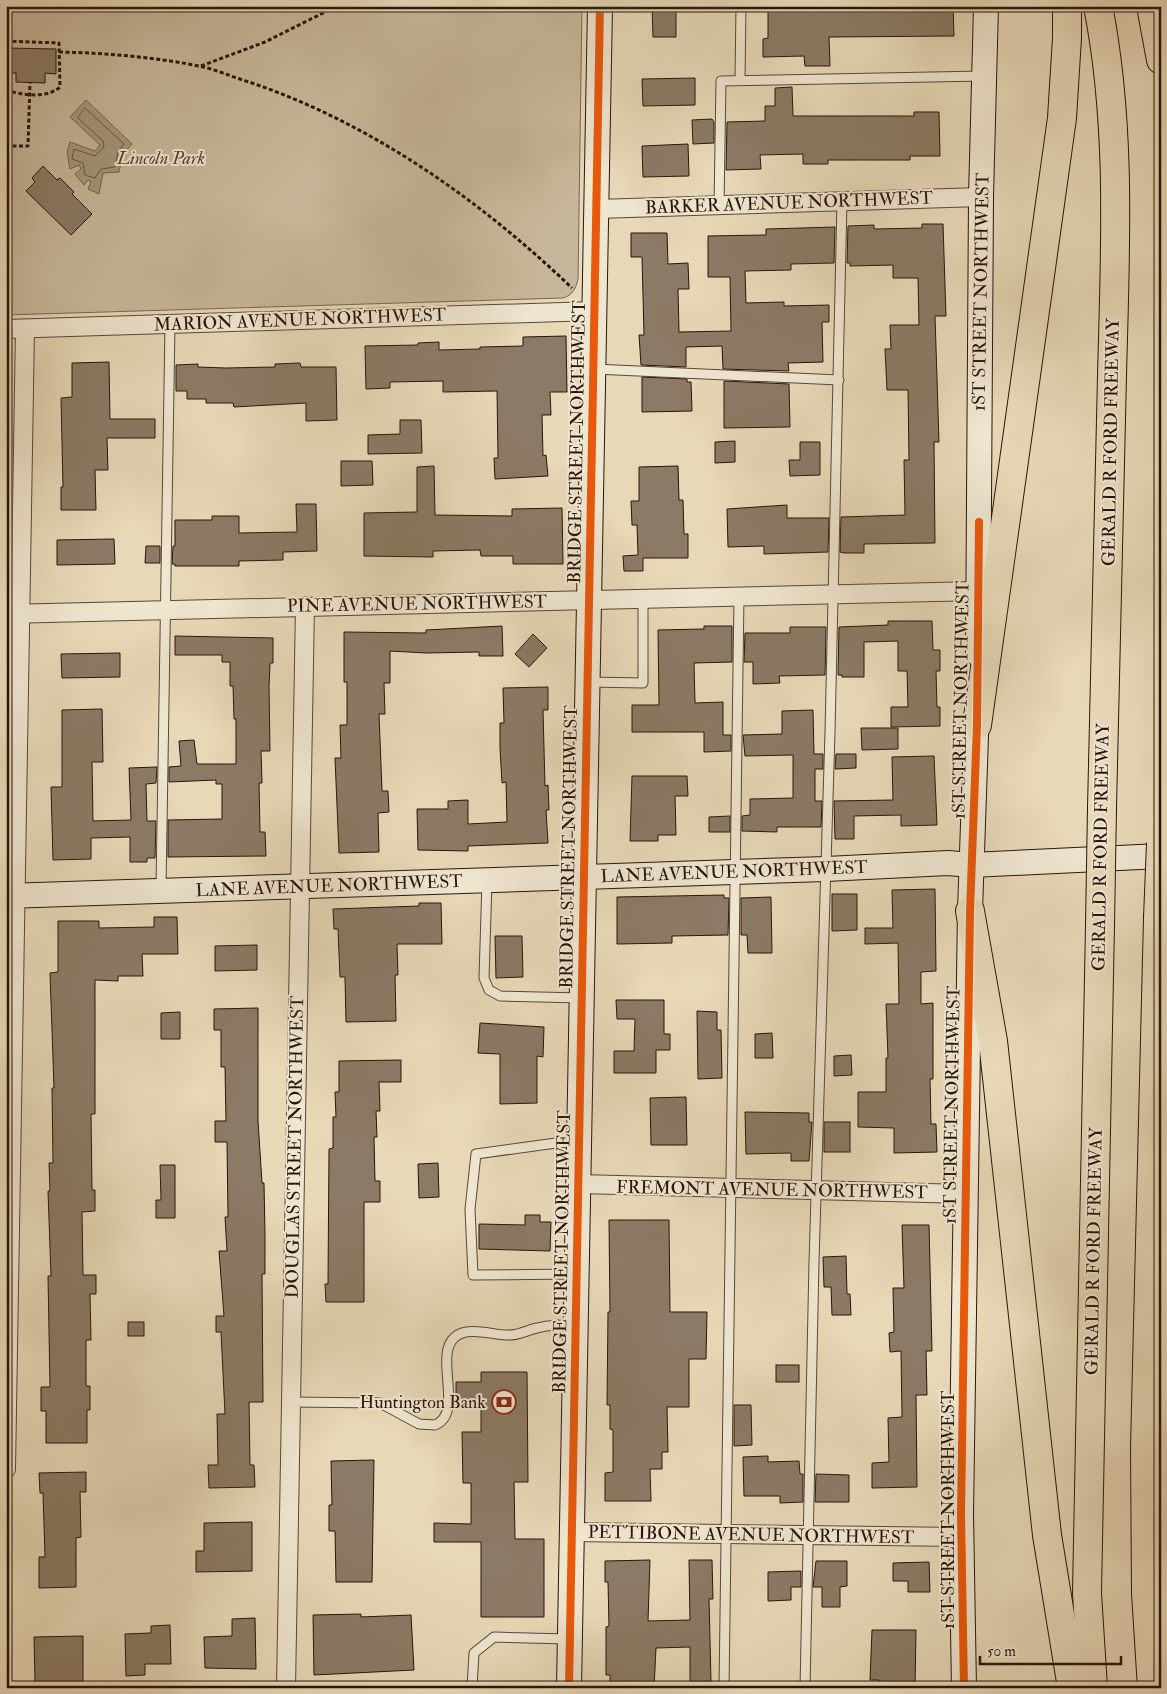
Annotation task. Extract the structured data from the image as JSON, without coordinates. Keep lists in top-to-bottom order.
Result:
{
  "streets": {
    "highway": ["GERALD R FORD FREEWAY"],
    "street": [
      "BARKER AVENUE NORTHWEST",
      "1ST STREET NORTHWEST",
      "MARION AVENUE NORTHWEST",
      "BRIDGE STREET NORTHWEST",
      "PINE AVENUE NORTHWEST",
      "LANE AVENUE NORTHWEST",
      "DOUGLAS STREET NORTHWEST",
      "FREMONT AVENUE NORTHWEST",
      "PETTIBONE AVENUE NORTHWEST"
    ]
  },
  "crossings": [
    ["BARKER AVENUE NORTHWEST", "1ST STREET NORTHWEST"],
    ["BARKER AVENUE NORTHWEST", "BRIDGE STREET NORTHWEST"],
    ["1ST STREET NORTHWEST", "PINE AVENUE NORTHWEST"],
    ["1ST STREET NORTHWEST", "LANE AVENUE NORTHWEST"],
    ["1ST STREET NORTHWEST", "FREMONT AVENUE NORTHWEST"],
    ["1ST STREET NORTHWEST", "PETTIBONE AVENUE NORTHWEST"],
    ["MARION AVENUE NORTHWEST", "BRIDGE STREET NORTHWEST"],
    ["BRIDGE STREET NORTHWEST", "PINE AVENUE NORTHWEST"],
    ["BRIDGE STREET NORTHWEST", "LANE AVENUE NORTHWEST"],
    ["BRIDGE STREET NORTHWEST", "FREMONT AVENUE NORTHWEST"],
    ["BRIDGE STREET NORTHWEST", "PETTIBONE AVENUE NORTHWEST"],
    ["PINE AVENUE NORTHWEST", "DOUGLAS STREET NORTHWEST"],
    ["LANE AVENUE NORTHWEST", "DOUGLAS STREET NORTHWEST"]
  ],
  "parks": ["Lincoln Park"],
  "places": {
    "bank": ["Huntington Bank"]
  },
  "scale_bar": "50 m"
}
